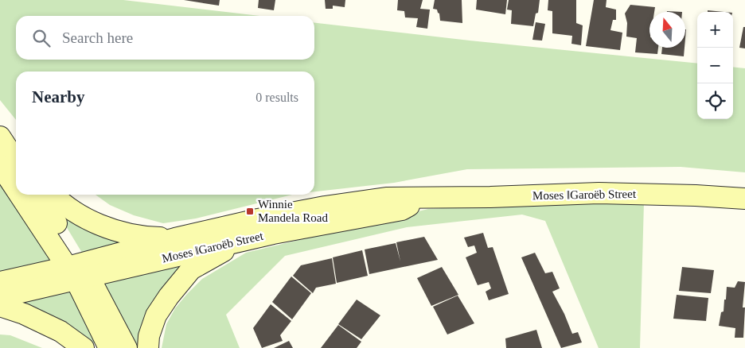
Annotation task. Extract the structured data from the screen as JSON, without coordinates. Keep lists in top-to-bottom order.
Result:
{
  "streets": {
    "main road": ["Moses ǁGaroëb Street"]
  },
  "places": {
    "transit": ["Winnie Mandela Road"]
  },
  "north": "top",
  "page": {
    "map_buttons": ["+", "−"],
    "search": "Search here",
    "heading": ["Nearby", "0 results"]
  }
}
